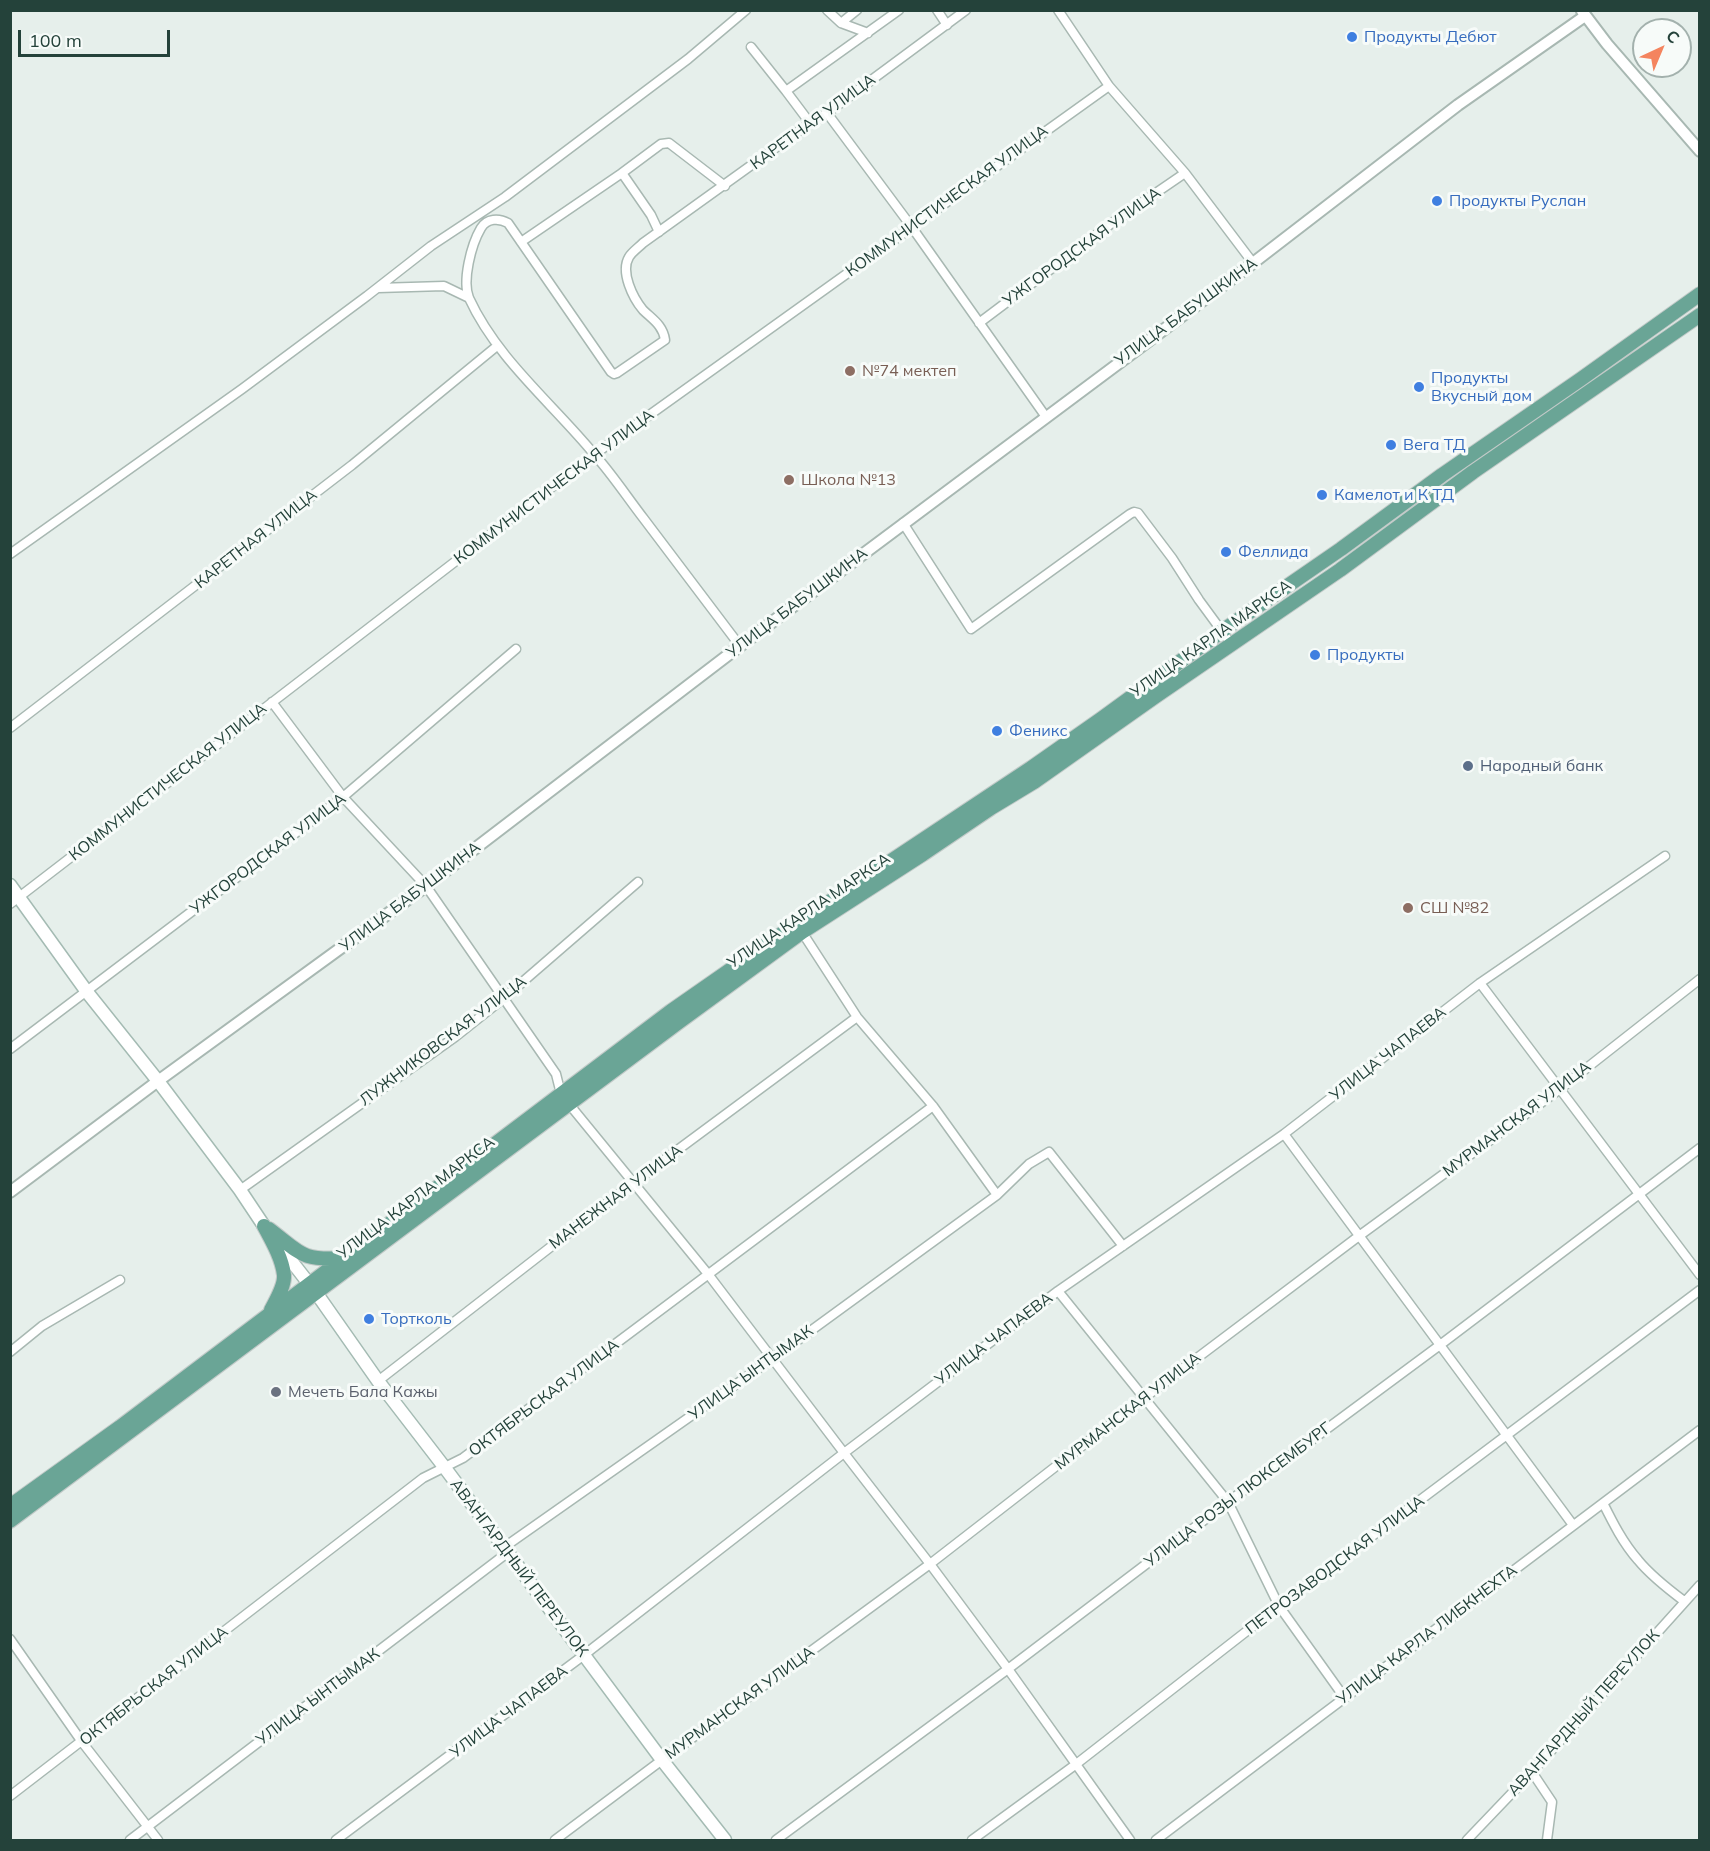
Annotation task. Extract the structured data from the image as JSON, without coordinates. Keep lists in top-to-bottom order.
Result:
{
  "streets": {
    "main road": ["УЛИЦА КАРЛА МАРКСА", "АВАНГАРДНЫЙ ПЕРЕУЛОК"],
    "street": [
      "КАРЕТНАЯ УЛИЦА",
      "КОММУНИСТИЧЕСКАЯ УЛИЦА",
      "УЖГОРОДСКАЯ УЛИЦА",
      "УЛИЦА БАБУШКИНА",
      "ЛУЖНИКОВСКАЯ УЛИЦА",
      "УЛИЦА ЧАПАЕВА",
      "МУРМАНСКАЯ УЛИЦА",
      "МАНЕЖНАЯ УЛИЦА",
      "УЛИЦА ЫНТЫМАК",
      "ОКТЯБРЬСКАЯ УЛИЦА",
      "УЛИЦА РОЗЫ ЛЮКСЕМБУРГ",
      "ПЕТРОЗАВОДСКАЯ УЛИЦА",
      "УЛИЦА КАРЛА ЛИБКНЕХТА"
    ]
  },
  "crossings": [
    ["КОММУНИСТИЧЕСКАЯ УЛИЦА", "АВАНГАРДНЫЙ ПЕРЕУЛОК"],
    ["УЖГОРОДСКАЯ УЛИЦА", "АВАНГАРДНЫЙ ПЕРЕУЛОК"],
    ["УЛИЦА БАБУШКИНА", "АВАНГАРДНЫЙ ПЕРЕУЛОК"],
    ["УЛИЦА КАРЛА МАРКСА", "АВАНГАРДНЫЙ ПЕРЕУЛОК"],
    ["ЛУЖНИКОВСКАЯ УЛИЦА", "АВАНГАРДНЫЙ ПЕРЕУЛОК"],
    ["УЛИЦА ЧАПАЕВА", "УЛИЦА ЫНТЫМАК"],
    ["УЛИЦА ЧАПАЕВА", "АВАНГАРДНЫЙ ПЕРЕУЛОК"],
    ["МУРМАНСКАЯ УЛИЦА", "АВАНГАРДНЫЙ ПЕРЕУЛОК"],
    ["МАНЕЖНАЯ УЛИЦА", "АВАНГАРДНЫЙ ПЕРЕУЛОК"],
    ["УЛИЦА ЫНТЫМАК", "АВАНГАРДНЫЙ ПЕРЕУЛОК"],
    ["ОКТЯБРЬСКАЯ УЛИЦА", "АВАНГАРДНЫЙ ПЕРЕУЛОК"]
  ],
  "places": [
    "Продукты Дебют",
    "Продукты Руслан",
    "№74 мектеп",
    "Продукты Вкусный дом",
    "Вега ТД",
    "Школа №13",
    "Камелот и К ТД",
    "Феллида",
    "Продукты",
    "Феникс",
    "Народный банк",
    "СШ №82",
    "Тортколь",
    "Мечеть Бала Кажы"
  ],
  "scale_bar": "100 m",
  "north": "top right"
}
